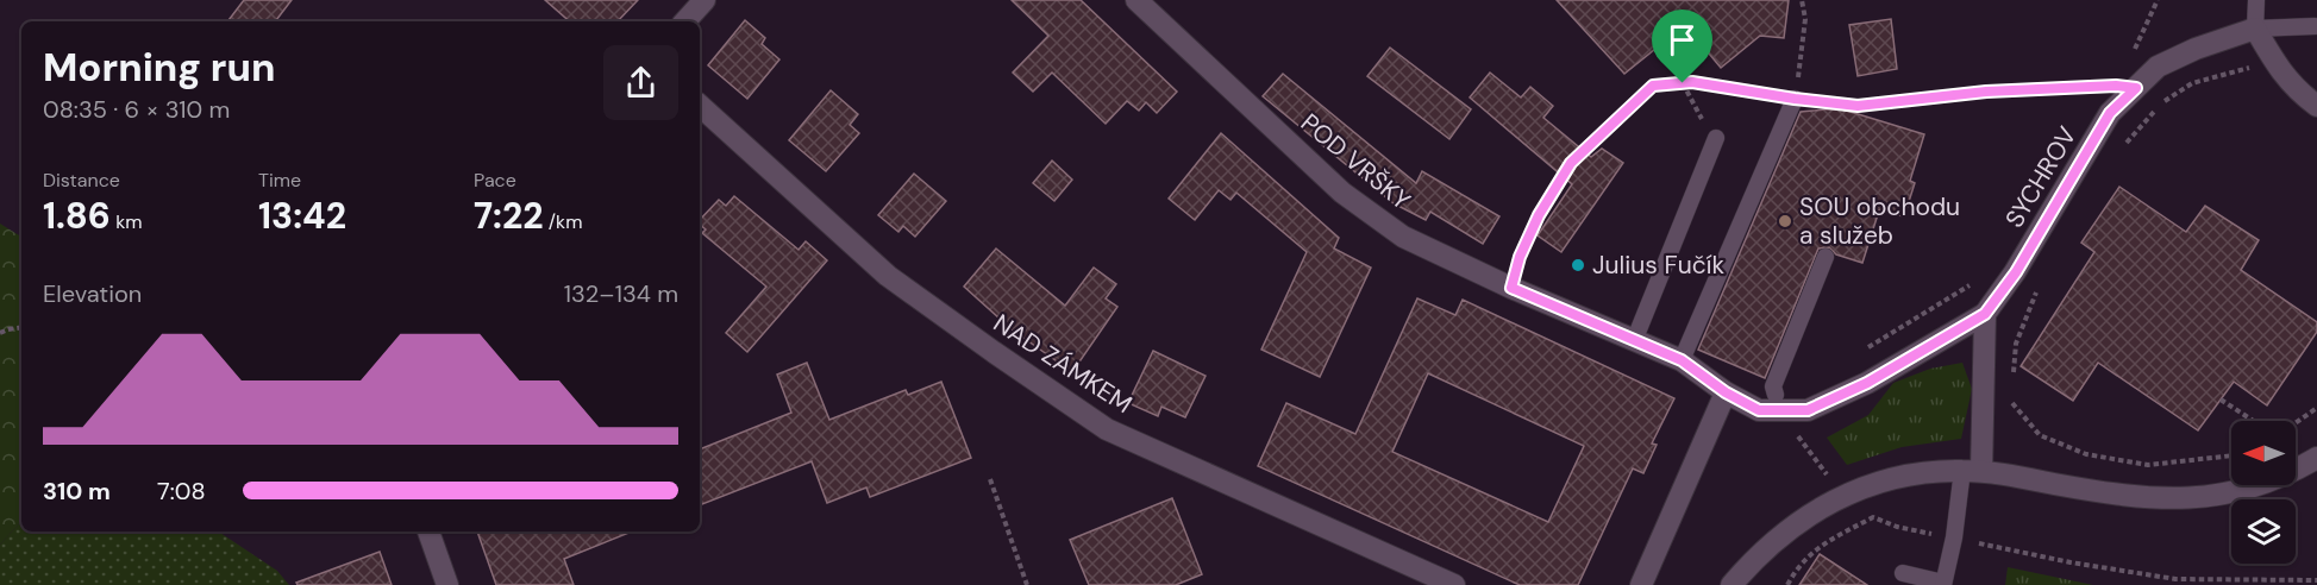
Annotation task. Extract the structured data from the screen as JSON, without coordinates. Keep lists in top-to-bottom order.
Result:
{
  "streets": {
    "street": ["POD VRŠKY", "SYCHROV", "NAD ZÁMKEM"]
  },
  "crossings": [
    ["POD VRŠKY", "SYCHROV"]
  ],
  "places": ["SOU obchodu a služeb", "Julius Fučík"],
  "north": "left",
  "page": {
    "heading": ["Morning run", "08:35 · 6 × 310 m"],
    "stats": [
      ["Distance", "1.86 km"],
      ["Time", "13:42"],
      ["Pace", "7:22 /km"]
    ],
    "chart": ["Elevation", "132–134 m"],
    "list": [
      {
        "name": "310 m",
        "note": "7:08"
      }
    ]
  }
}
